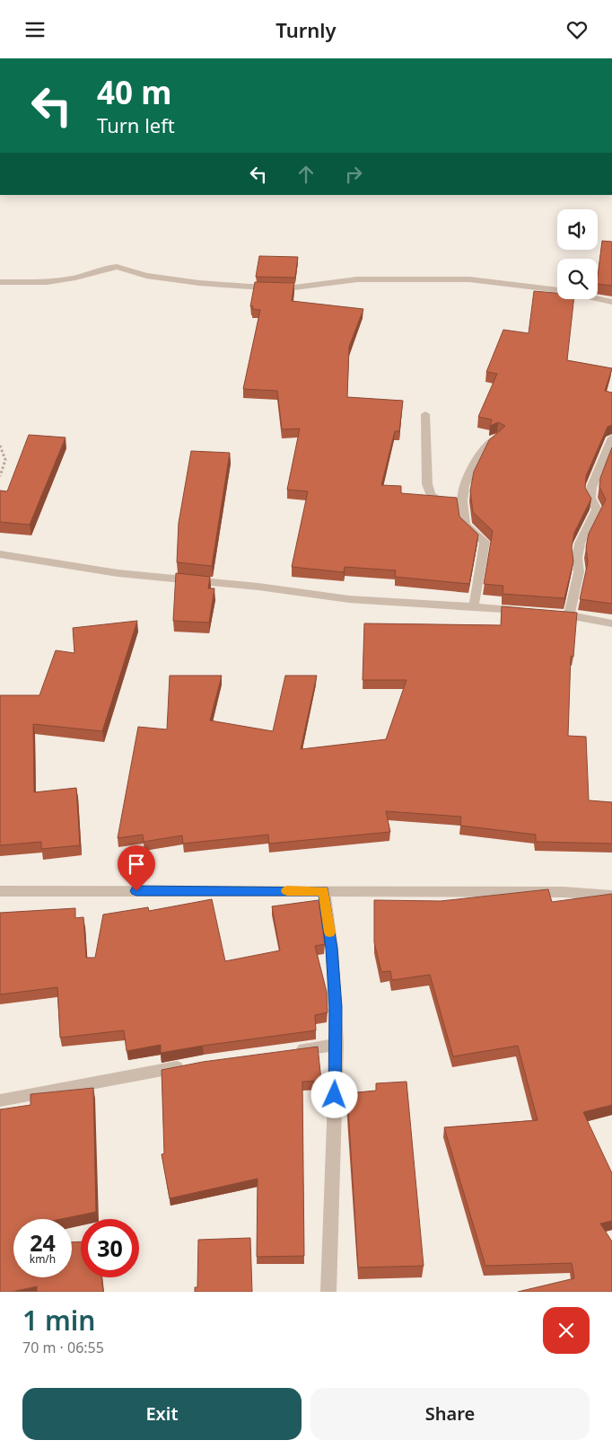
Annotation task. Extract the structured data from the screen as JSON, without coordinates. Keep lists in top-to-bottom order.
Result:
{
  "page": {
    "header": "Turnly",
    "turn": ["40 m", "Turn left"],
    "speed": "24 km/h",
    "limit": "30",
    "heading": ["1 min", "70 m · 06:55"],
    "buttons": ["Exit", "Share"]
  }
}
